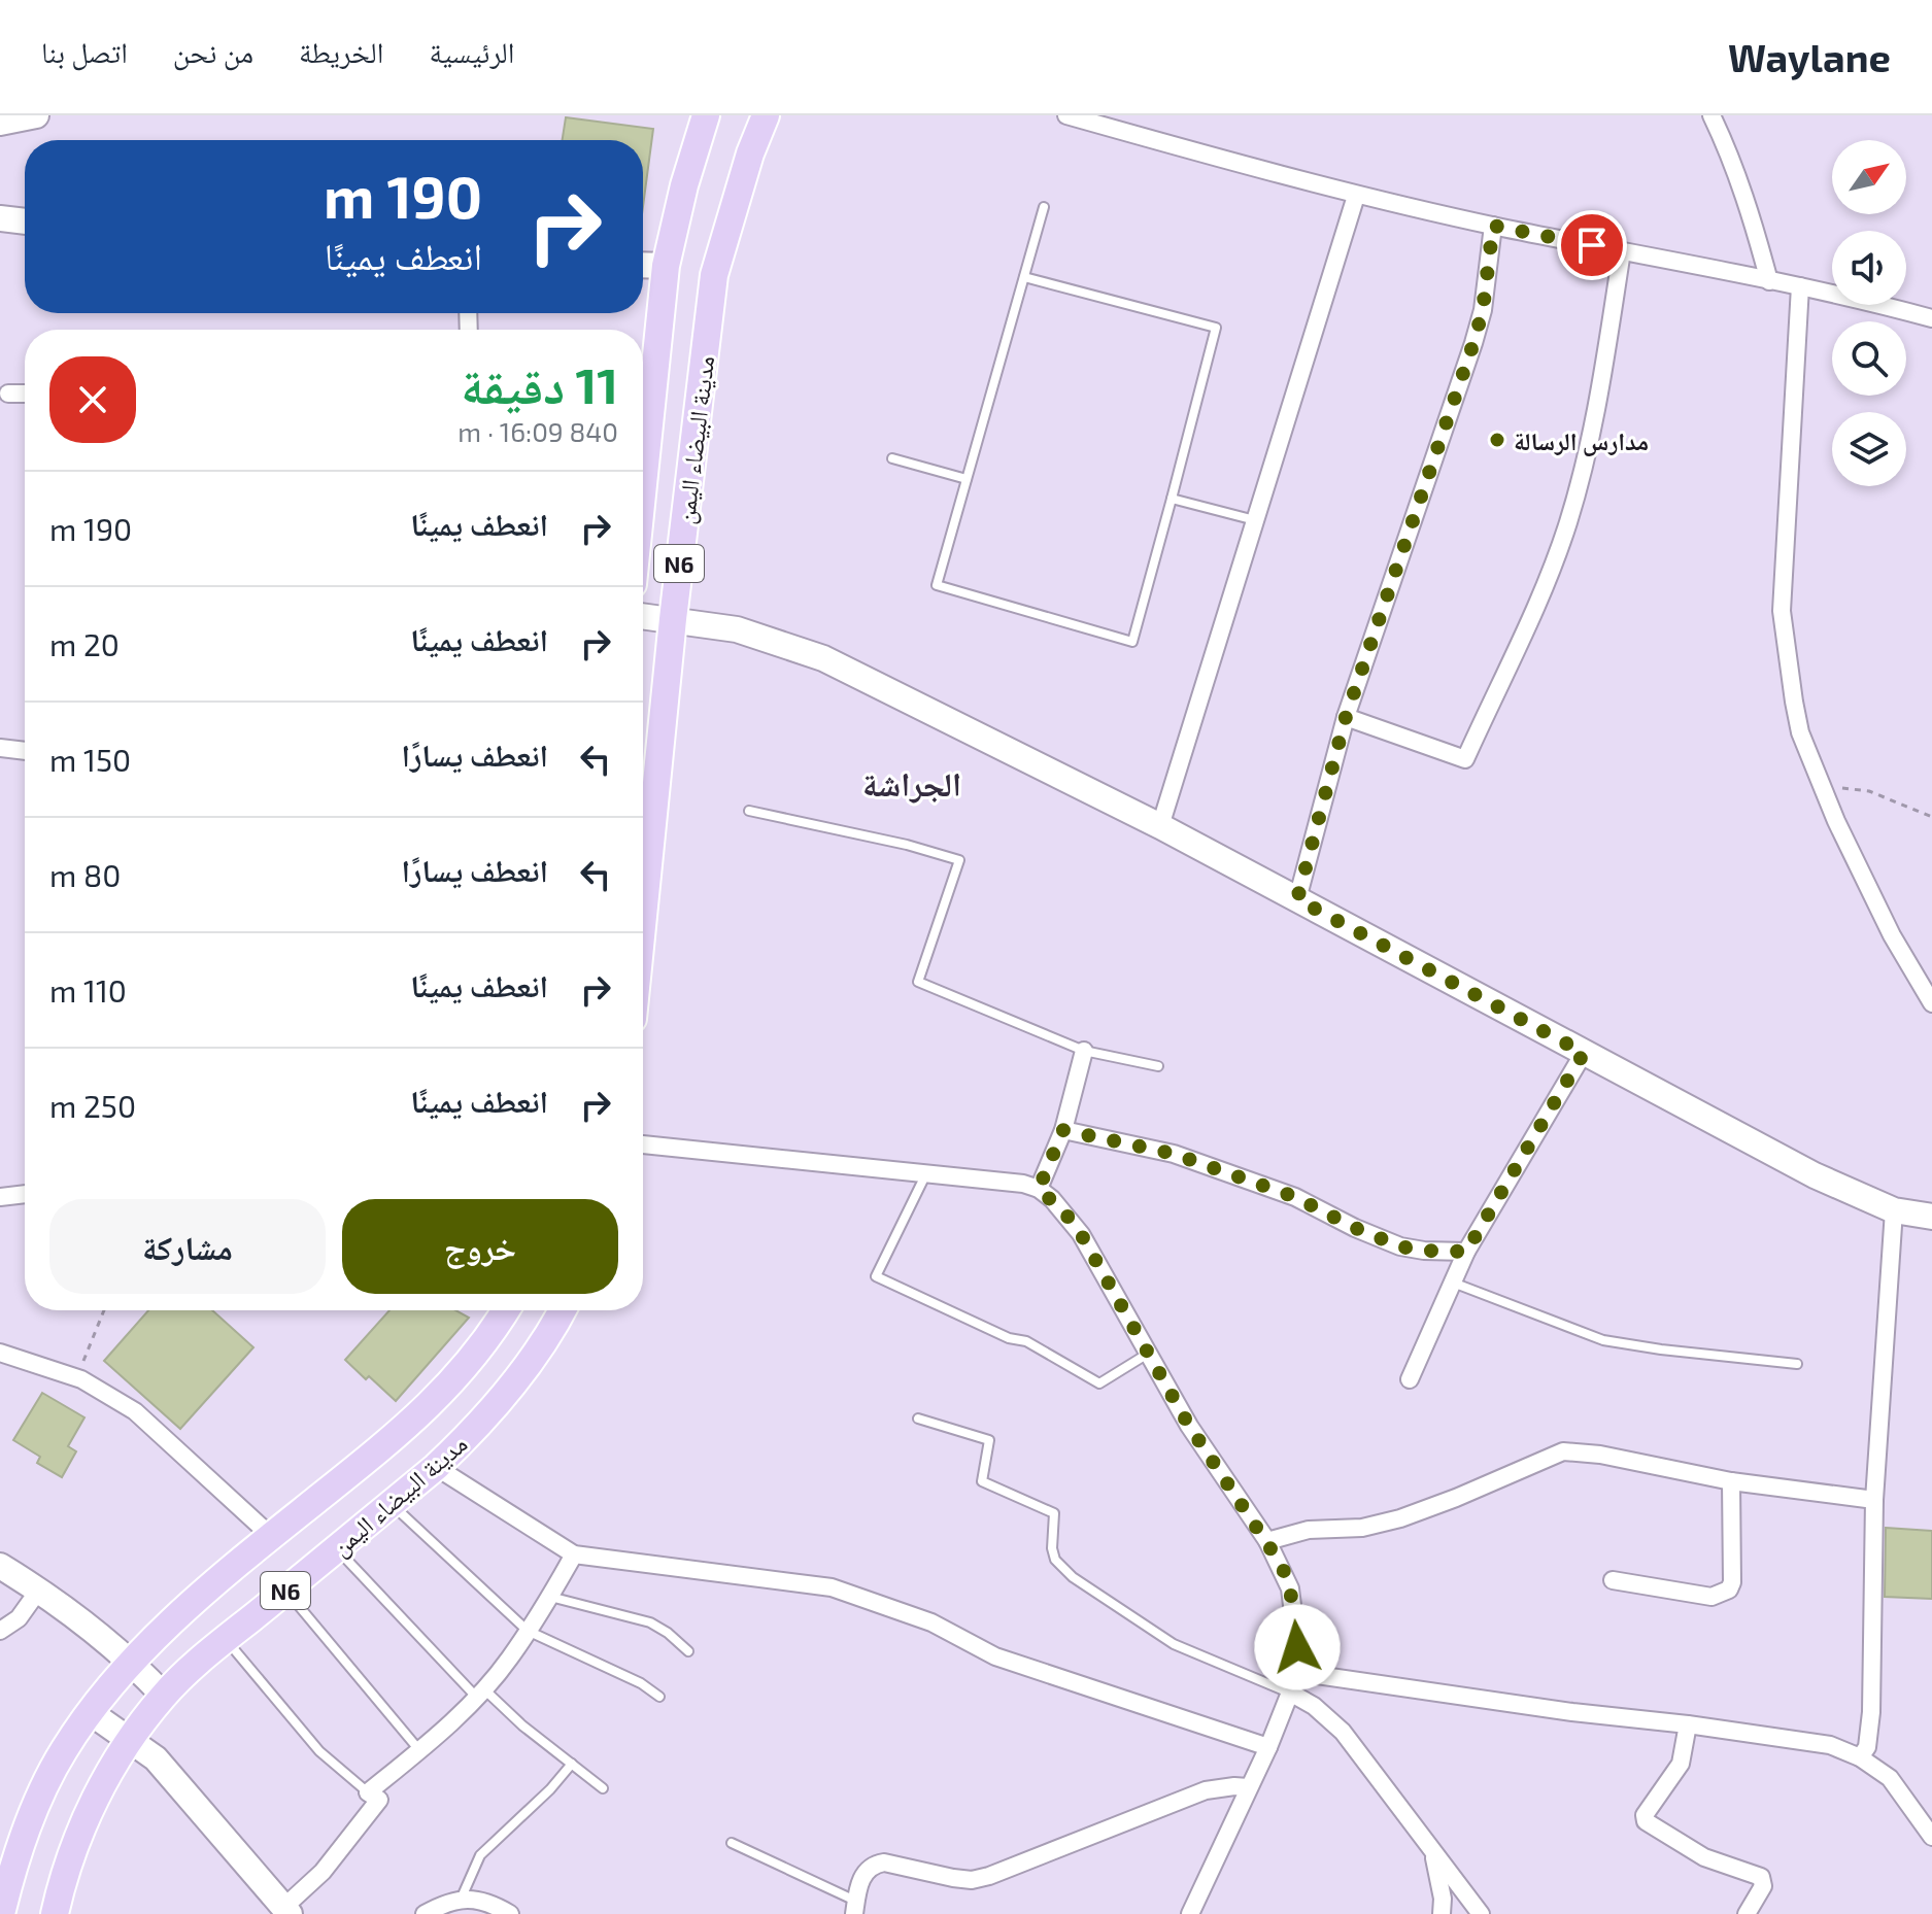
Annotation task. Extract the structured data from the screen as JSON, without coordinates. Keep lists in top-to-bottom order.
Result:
{
  "streets": {
    "main road": ["مدينة البيضاء اليمن", "N6"]
  },
  "districts": ["الجراشة"],
  "places": ["مدارس الرسالة"],
  "north": "top right",
  "page": {
    "header": "Waylane",
    "nav": [
      "الرئيسية",
      "الخريطة",
      "من نحن",
      "اتصل بنا"
    ],
    "turn": ["190 m", "انعطف يمينًا"],
    "heading": ["11 دقيقة", "840 m · 16:09"],
    "list": [
      {
        "name": "انعطف يمينًا",
        "value": "190 m"
      },
      {
        "name": "انعطف يمينًا",
        "value": "20 m"
      },
      {
        "name": "انعطف يسارًا",
        "value": "150 m"
      },
      {
        "name": "انعطف يسارًا",
        "value": "80 m"
      },
      {
        "name": "انعطف يمينًا",
        "value": "110 m"
      },
      {
        "name": "انعطف يمينًا",
        "value": "250 m"
      }
    ],
    "buttons": ["خروج", "مشاركة"]
  }
}
